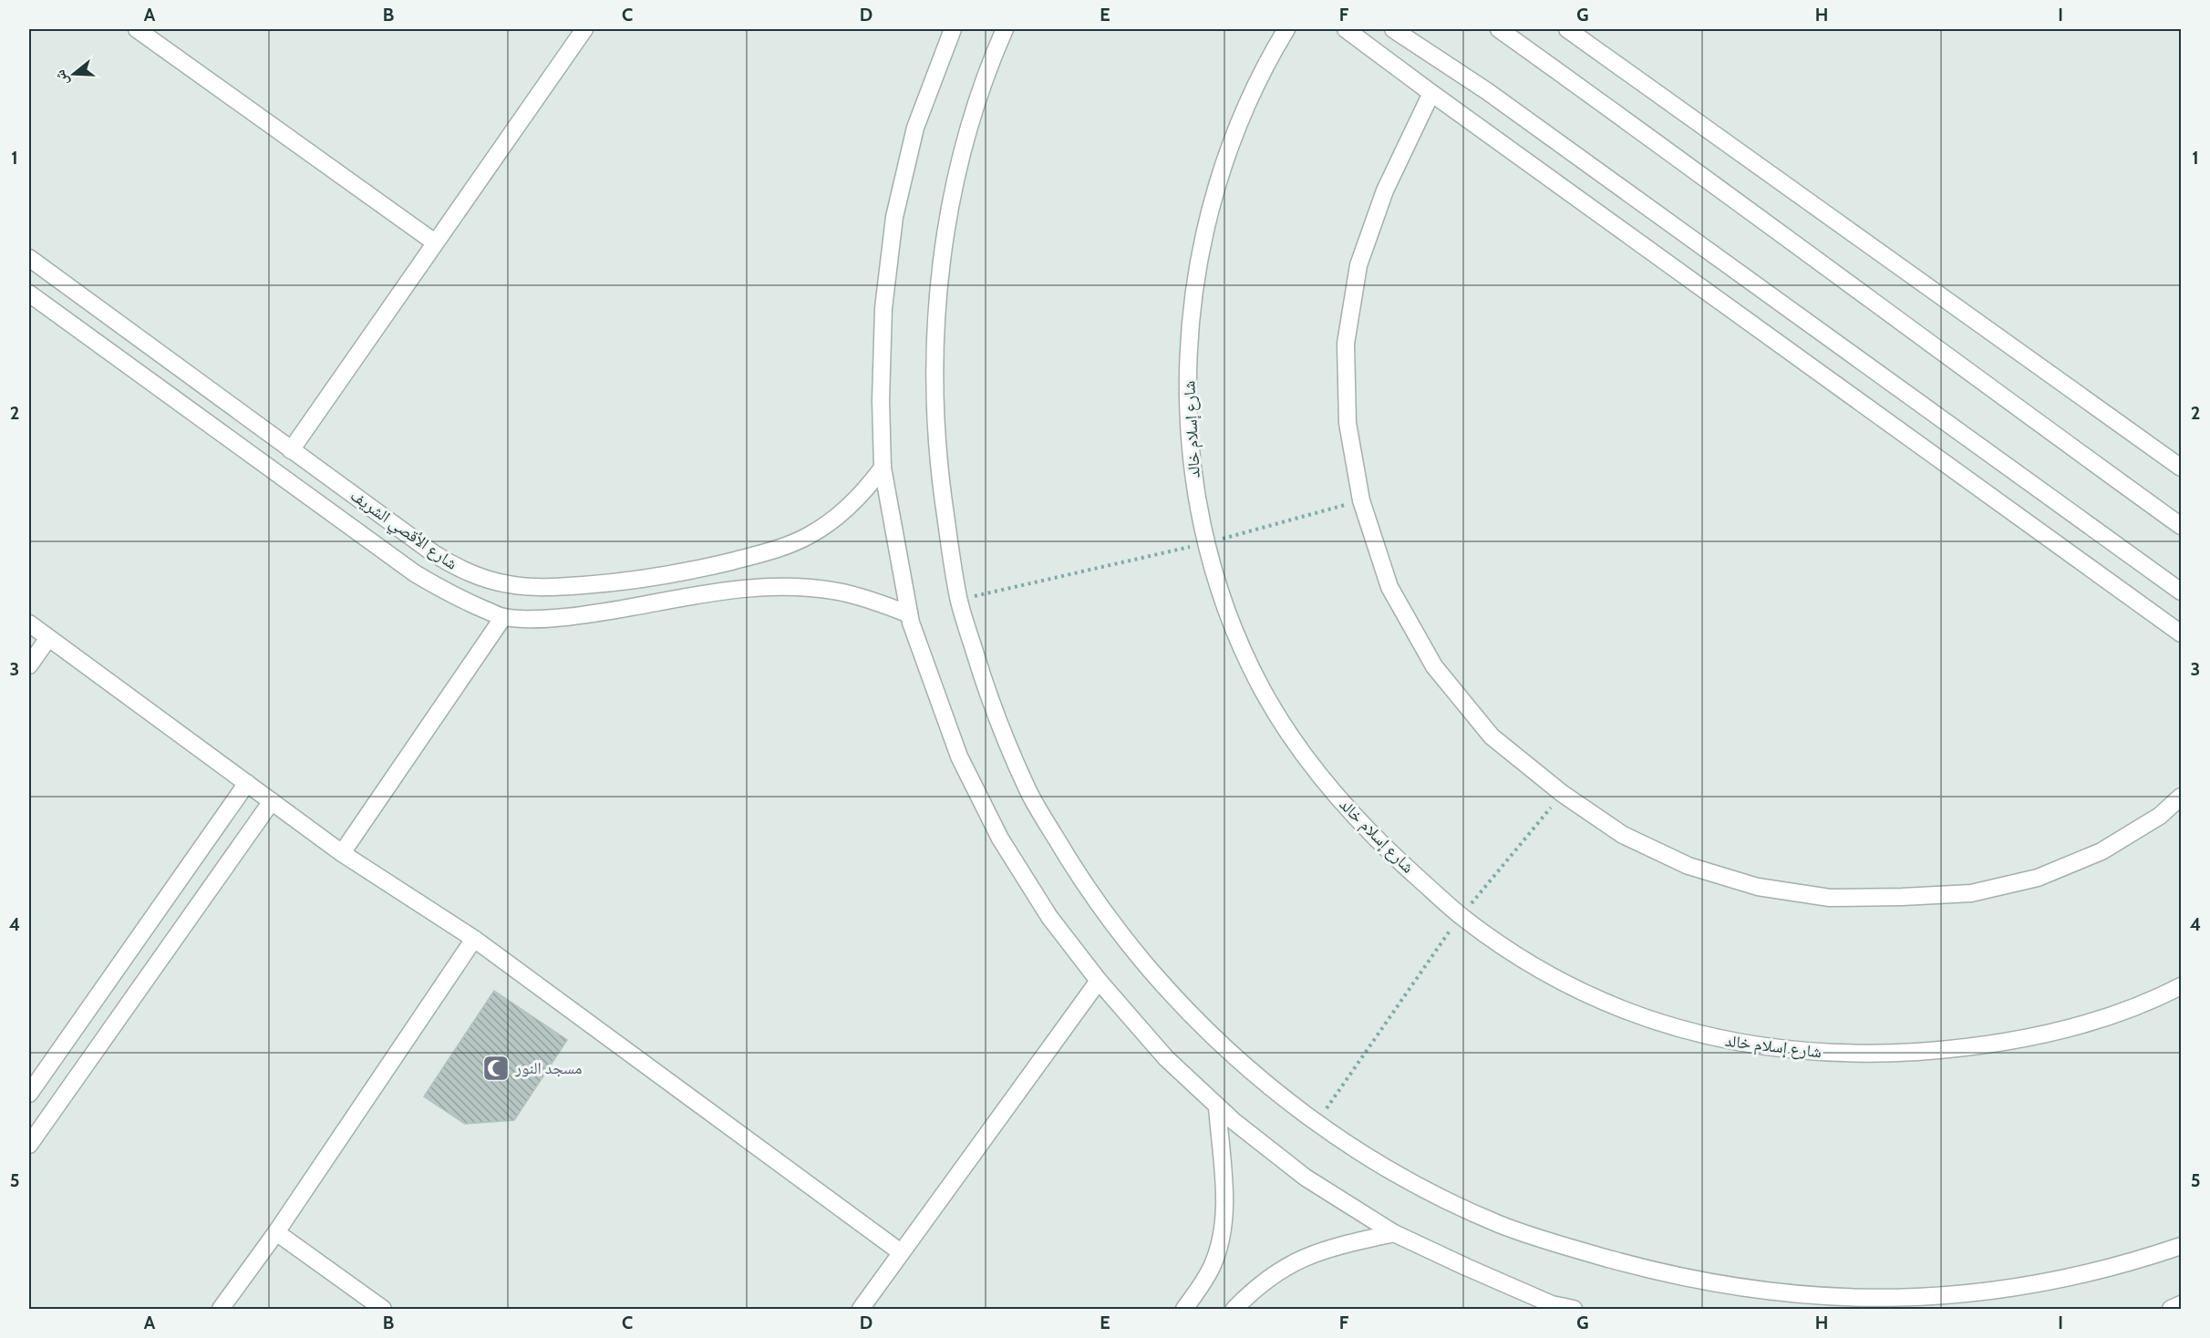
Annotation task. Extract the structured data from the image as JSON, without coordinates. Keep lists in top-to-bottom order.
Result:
{
  "streets": {
    "street": ["شارع إسلام خالد", "شارع الأقصي الشريف"]
  },
  "places": {
    "mosque": ["مسجد النور"]
  },
  "north": "left",
  "grid": {
    "columns": [
      "A",
      "B",
      "C",
      "D",
      "E",
      "F",
      "G",
      "H",
      "I"
    ],
    "rows": [
      "1",
      "2",
      "3",
      "4",
      "5"
    ]
  }
}
